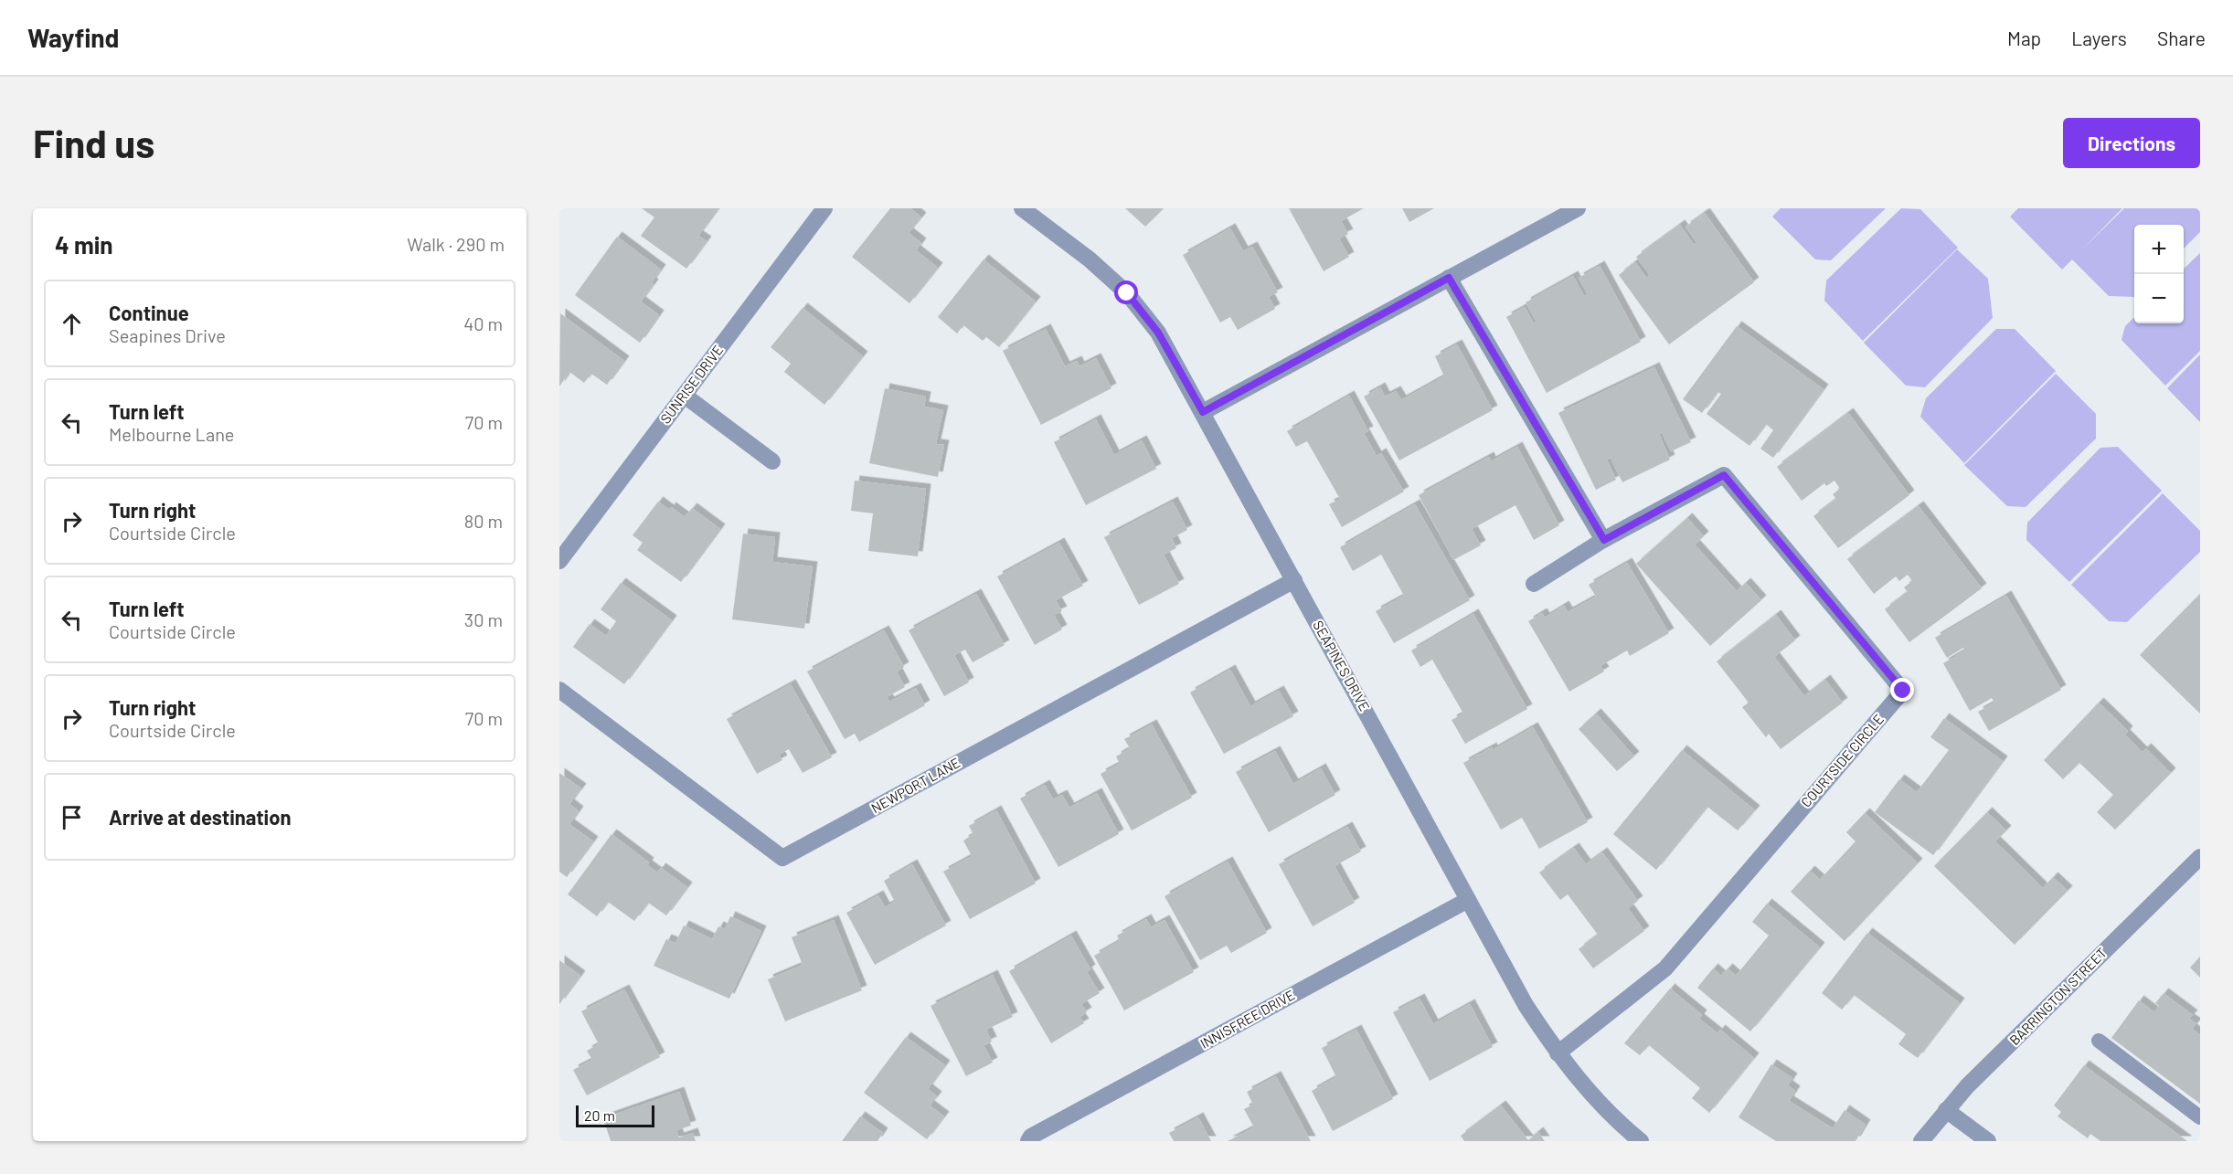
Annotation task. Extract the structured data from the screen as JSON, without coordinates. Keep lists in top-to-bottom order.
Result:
{
  "streets": {
    "street": [
      "SUNRISE DRIVE",
      "SEAPINES DRIVE",
      "COURTSIDE CIRCLE",
      "NEWPORT LANE",
      "BARRINGTON STREET",
      "INNISFREE DRIVE"
    ]
  },
  "crossings": [
    ["SEAPINES DRIVE", "COURTSIDE CIRCLE"],
    ["SEAPINES DRIVE", "NEWPORT LANE"],
    ["SEAPINES DRIVE", "INNISFREE DRIVE"]
  ],
  "scale_bar": "20 m",
  "page": {
    "header": "Wayfind",
    "nav": ["Map", "Layers", "Share"],
    "buttons": "Directions",
    "title": "Find us",
    "heading": ["4 min", "Walk · 290 m"],
    "map_buttons": ["+", "−"],
    "list": [
      ["Continue", "Seapines Drive", "40 m"],
      ["Turn left", "Melbourne Lane", "70 m"],
      ["Turn right", "Courtside Circle", "80 m"],
      ["Turn left", "Courtside Circle", "30 m"],
      ["Turn right", "Courtside Circle", "70 m"],
      "Arrive at destination"
    ],
    "scale": "20 m"
  }
}
